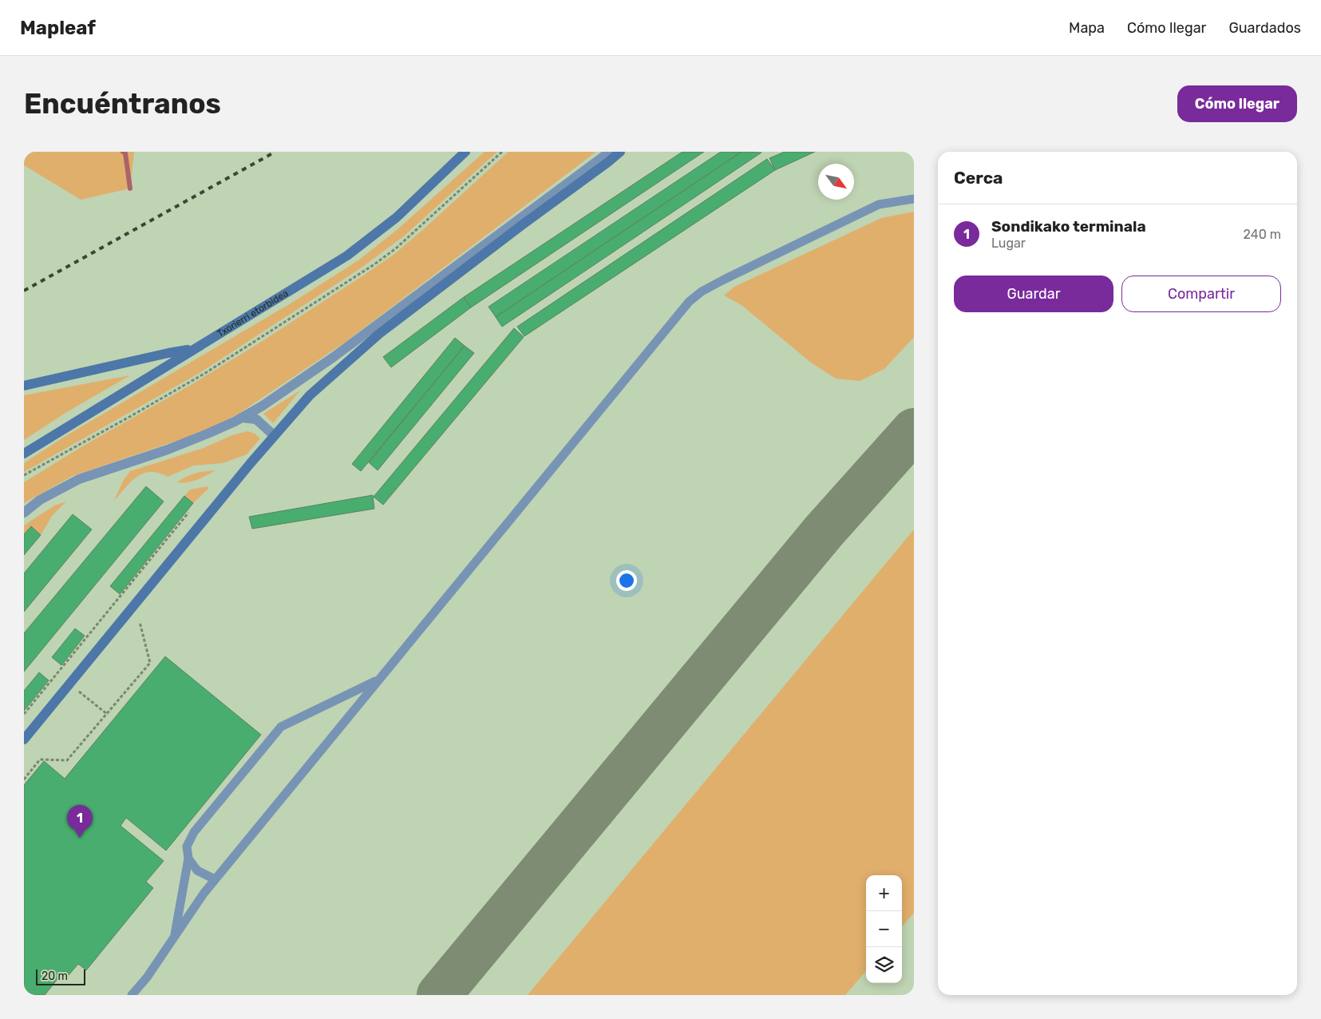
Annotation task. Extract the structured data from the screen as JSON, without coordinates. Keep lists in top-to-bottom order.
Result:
{
  "streets": {
    "street": ["Txorierri etorbidea"]
  },
  "scale_bar": "20 m",
  "north": "bottom right",
  "page": {
    "header": "Mapleaf",
    "nav": ["Mapa", "Cómo llegar", "Guardados"],
    "buttons": [
      "Cómo llegar",
      ["Guardar", "Compartir"]
    ],
    "title": "Encuéntranos",
    "heading": "Cerca",
    "list": [
      {
        "mark": "1",
        "name": "Sondikako terminala",
        "note": "Lugar",
        "value": "240 m"
      }
    ],
    "pins": "1",
    "map_buttons": ["+", "−"],
    "scale": "20 m"
  }
}
